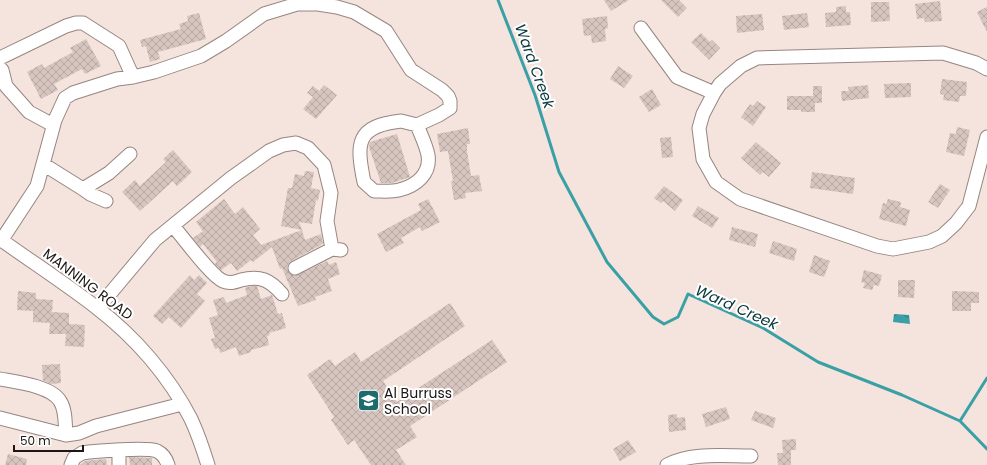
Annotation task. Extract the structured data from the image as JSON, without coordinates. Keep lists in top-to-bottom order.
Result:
{
  "streets": {
    "street": ["MANNING ROAD"]
  },
  "water": ["Ward Creek"],
  "places": {
    "school or university": ["Al Burruss School"]
  },
  "scale_bar": "50 m"
}
